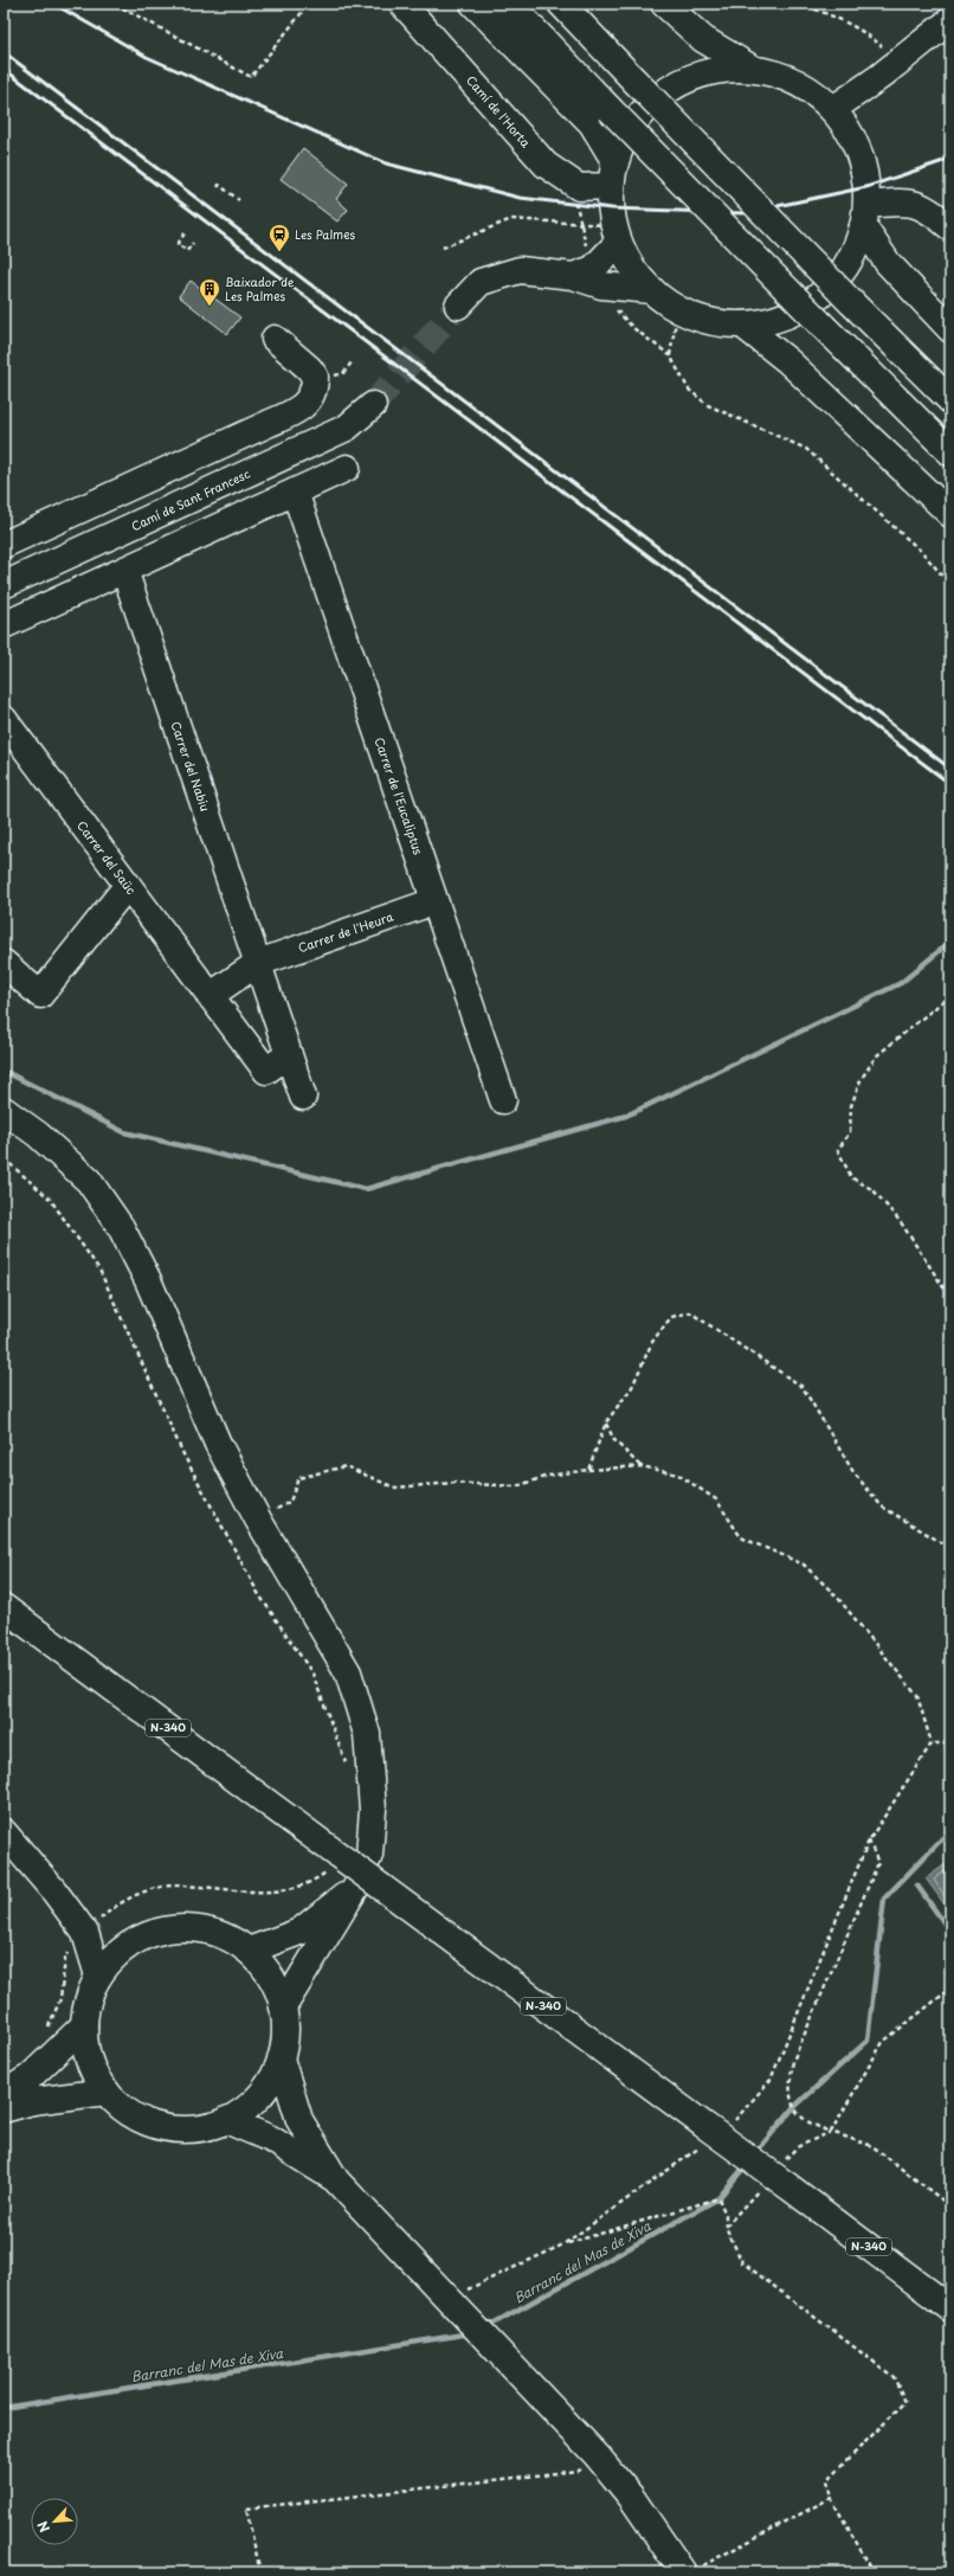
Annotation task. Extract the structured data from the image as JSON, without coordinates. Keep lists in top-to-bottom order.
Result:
{
  "streets": {
    "main road": [
      "Camí de l'Horta",
      "Camí de Sant Francesc",
      "Carrer del Nabiu",
      "Carrer de l'Eucaliptus",
      "Carrer del Saüc",
      "Carrer de l'Heura",
      "N-340"
    ]
  },
  "crossings": [
    ["Carrer del Nabiu", "Carrer del Saüc"],
    ["Carrer del Nabiu", "Carrer de l'Heura"],
    ["Carrer de l'Eucaliptus", "Carrer de l'Heura"],
    ["Carrer del Saüc", "Carrer de l'Heura"]
  ],
  "water": ["Barranc del Mas de Xiva"],
  "places": {
    "station": ["Les Palmes"],
    "building": ["Baixador de Les Palmes"]
  },
  "north": "bottom left"
}
